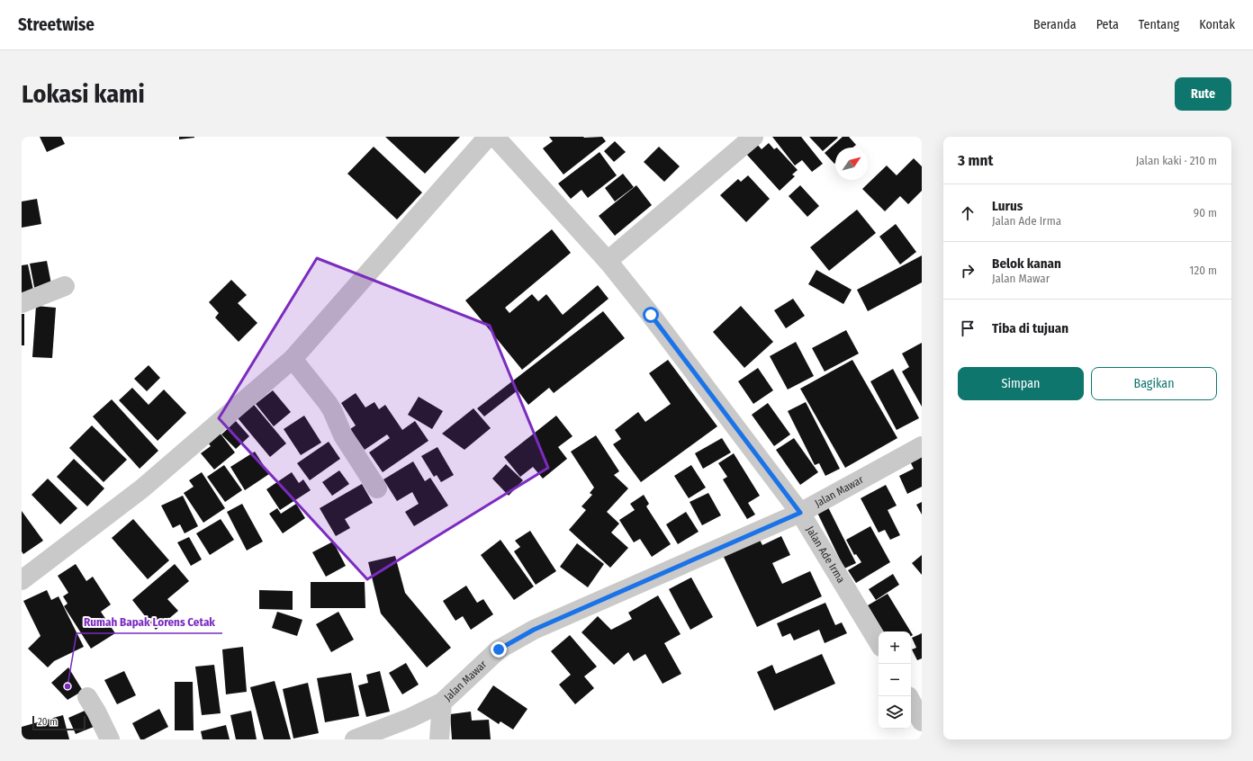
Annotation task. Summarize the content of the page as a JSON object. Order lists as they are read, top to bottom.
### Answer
{
  "streets": {
    "street": ["Jalan Mawar", "Jalan Ade Irma"]
  },
  "crossings": [
    ["Jalan Mawar", "Jalan Ade Irma"]
  ],
  "places": ["Rumah Bapak Lorens Cetak"],
  "scale_bar": "20 m",
  "north": "top right",
  "page": {
    "header": "Streetwise",
    "nav": [
      "Beranda",
      "Peta",
      "Tentang",
      "Kontak"
    ],
    "buttons": [
      "Rute",
      ["Simpan", "Bagikan"]
    ],
    "title": "Lokasi kami",
    "heading": ["3 mnt", "Jalan kaki · 210 m"],
    "list": [
      ["Lurus", "Jalan Ade Irma", "90 m"],
      ["Belok kanan", "Jalan Mawar", "120 m"],
      "Tiba di tujuan"
    ],
    "map_buttons": ["+", "−"],
    "scale": "20 m"
  }
}
